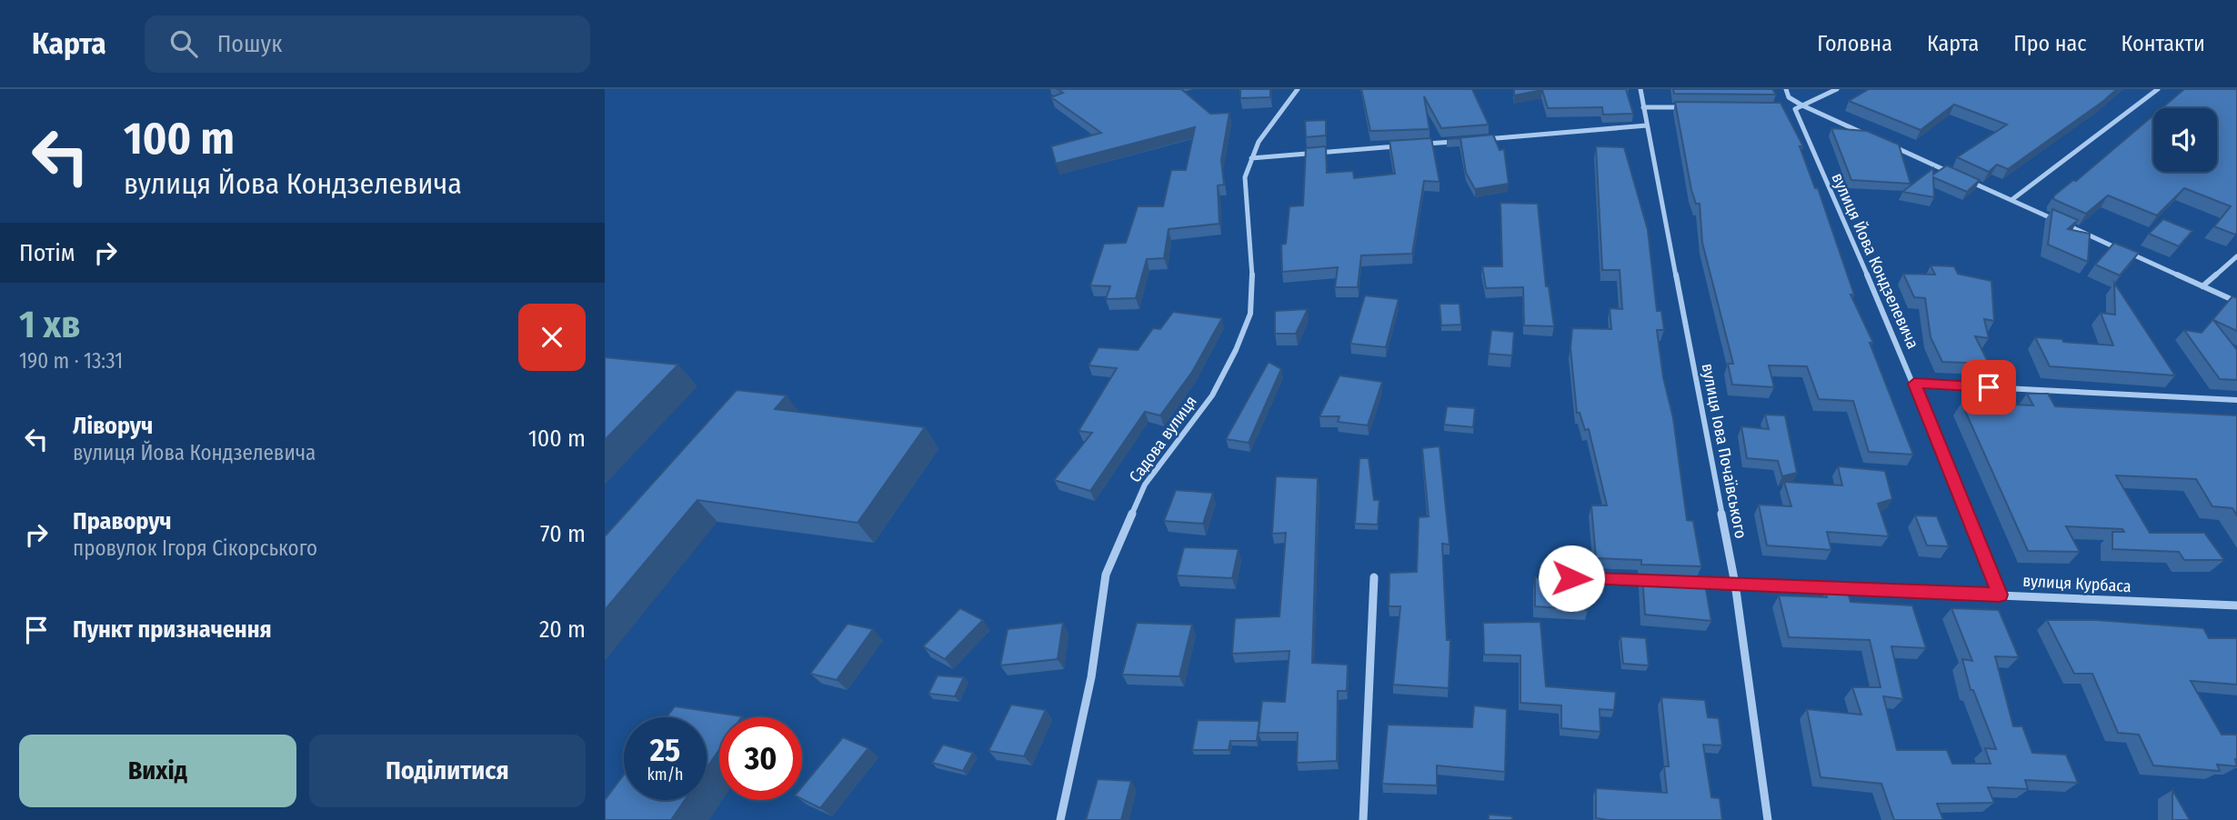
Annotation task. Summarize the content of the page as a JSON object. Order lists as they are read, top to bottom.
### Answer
{
  "streets": {
    "street": [
      "вулиця Йова Кондзелевича",
      "Садова вулиця",
      "вулиця Іова Почаївського",
      "вулиця Курбаса"
    ]
  },
  "crossings": [
    ["вулиця Йова Кондзелевича", "вулиця Курбаса"],
    ["вулиця Іова Почаївського", "вулиця Курбаса"]
  ],
  "page": {
    "header": "Карта",
    "search": "Пошук",
    "nav": [
      "Головна",
      "Карта",
      "Про нас",
      "Контакти"
    ],
    "turn": ["100 m", "вулиця Йова Кондзелевича"],
    "then": "Потім",
    "heading": ["1 хв", "190 m · 13:31"],
    "list": [
      {
        "name": "Ліворуч",
        "note": "вулиця Йова Кондзелевича",
        "value": "100 m"
      },
      {
        "name": "Праворуч",
        "note": "провулок Ігоря Сікорського",
        "value": "70 m"
      },
      {
        "name": "Пункт призначення",
        "value": "20 m"
      }
    ],
    "speed": "25 km/h",
    "limit": "30",
    "buttons": ["Вихід", "Поділитися"]
  }
}
